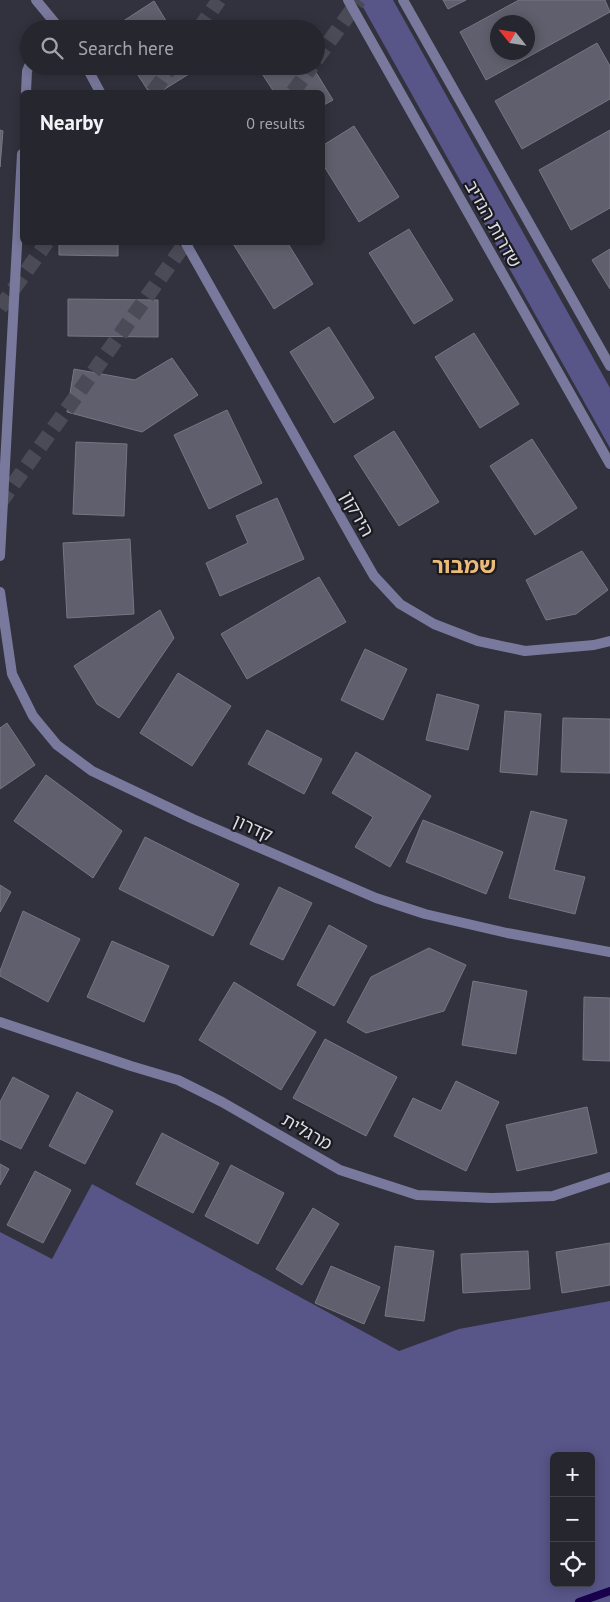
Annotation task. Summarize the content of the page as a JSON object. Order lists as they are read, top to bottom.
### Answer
{
  "streets": {
    "street": [
      "שדרות הנדיב",
      "הירקון",
      "קדרון",
      "מרגלית"
    ]
  },
  "districts": ["שמבור"],
  "north": "top left",
  "page": {
    "search": "Search here",
    "heading": ["Nearby", "0 results"],
    "map_buttons": ["+", "−"]
  }
}
